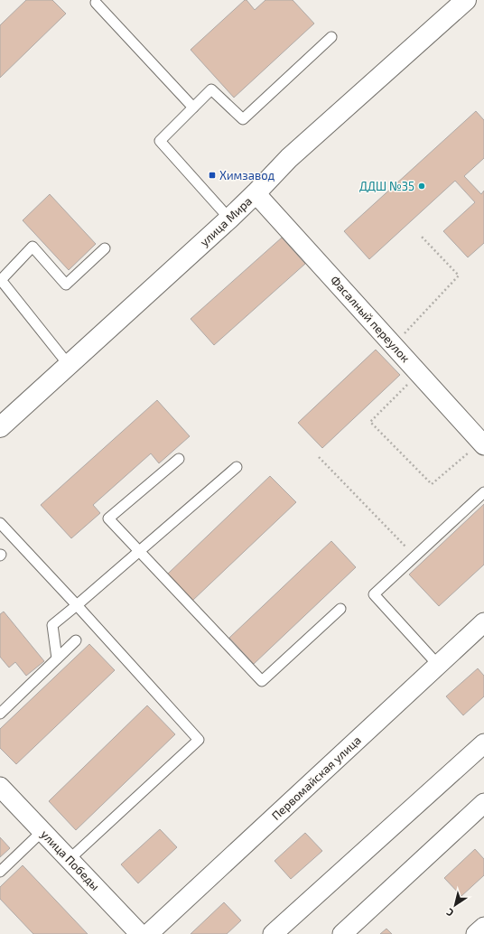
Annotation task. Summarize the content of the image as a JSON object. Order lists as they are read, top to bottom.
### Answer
{
  "streets": {
    "main road": ["улица Мира"],
    "street": ["Фасалный переулок", "Первомайская улица", "улица Победы"]
  },
  "crossings": [
    ["улица Мира", "Фасалный переулок"]
  ],
  "places": {
    "transit": ["Химзавод"],
    "other": ["ДДШ №35"]
  },
  "north": "bottom left"
}
